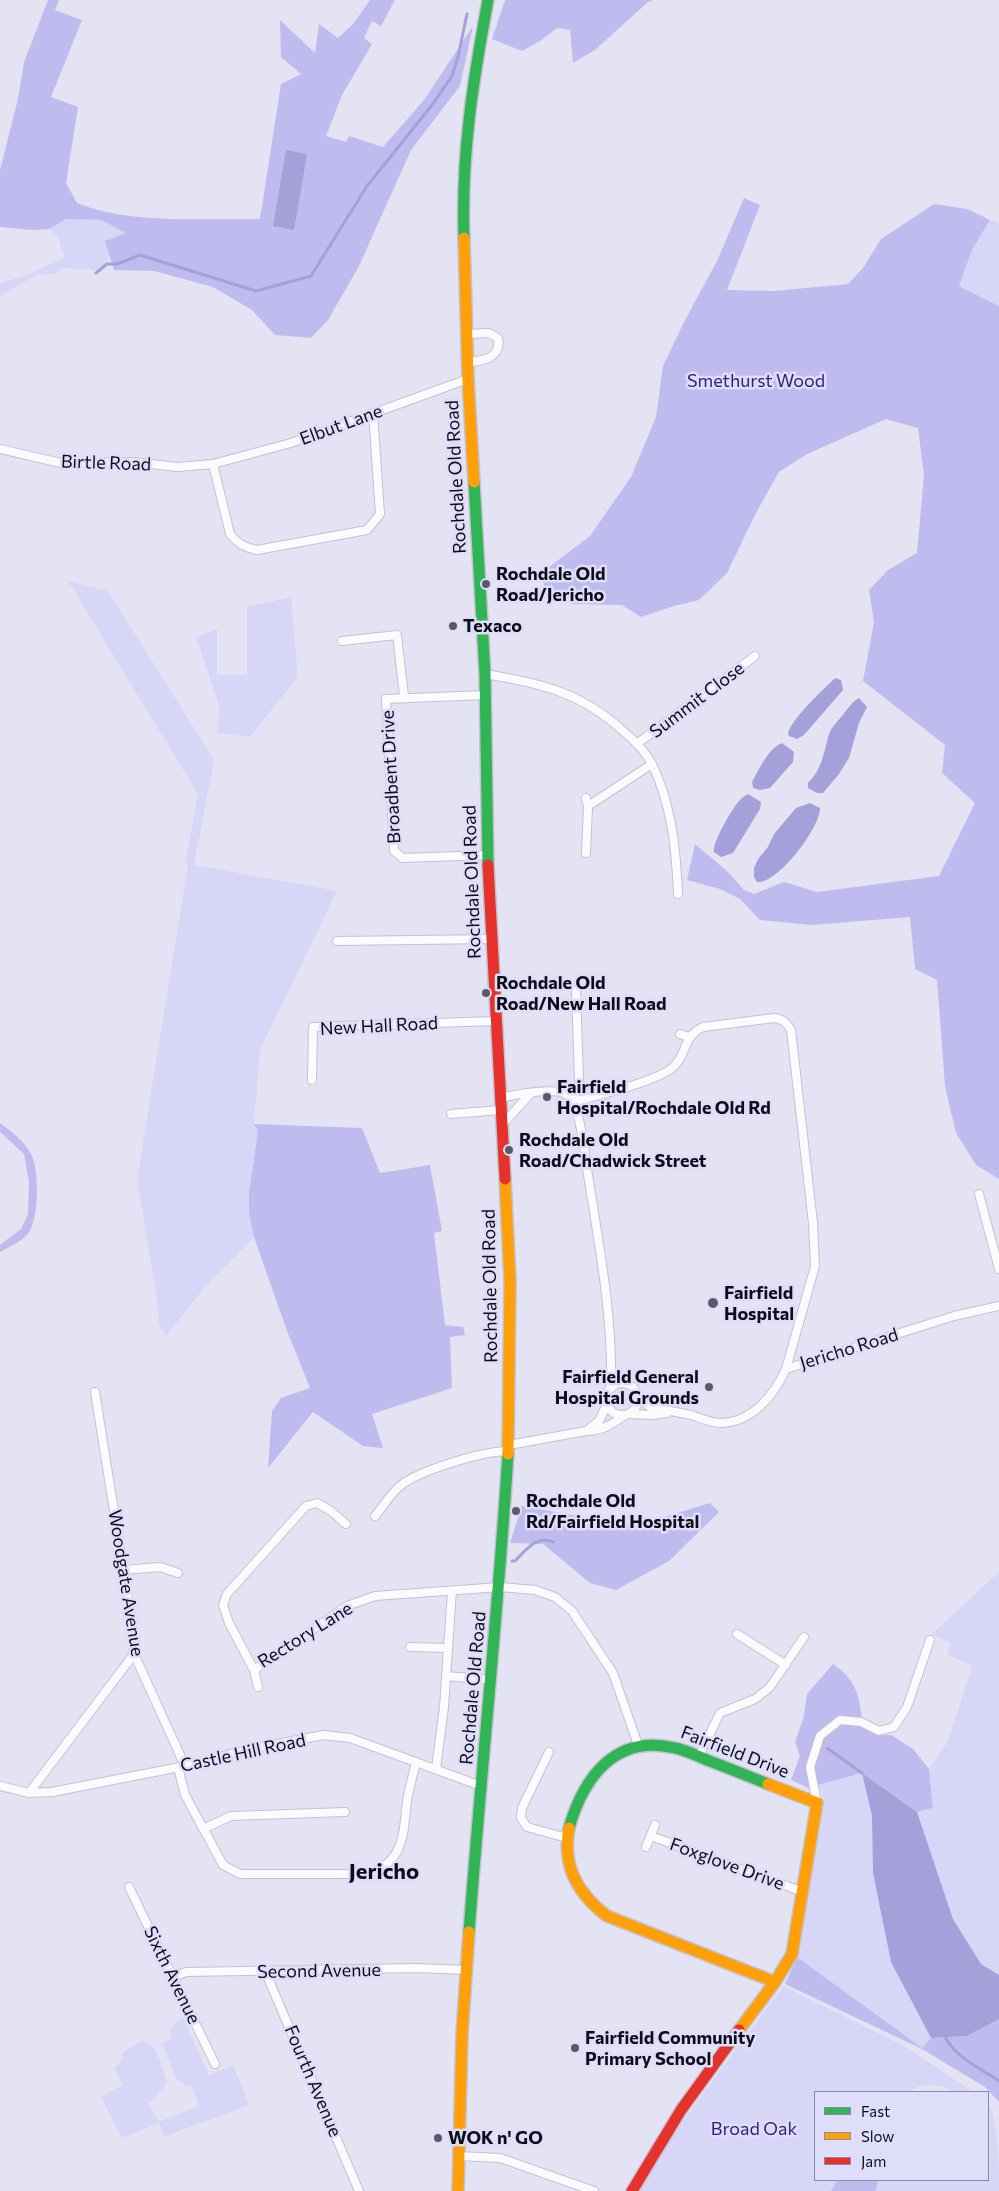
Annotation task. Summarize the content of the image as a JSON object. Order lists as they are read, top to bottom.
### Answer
{
  "streets": {
    "main road": ["Rochdale Old Road", "Fairfield Drive"],
    "street": [
      "Elbut Lane",
      "Birtle Road",
      "Summit Close",
      "Broadbent Drive",
      "New Hall Road",
      "Jericho Road",
      "Woodgate Avenue",
      "Rectory Lane",
      "Castle Hill Road",
      "Foxglove Drive",
      "Second Avenue",
      "Sixth Avenue",
      "Fourth Avenue"
    ]
  },
  "crossings": [
    ["Elbut Lane", "Birtle Road"],
    ["Elbut Lane", "Rochdale Old Road"],
    ["Rochdale Old Road", "Broadbent Drive"],
    ["Rochdale Old Road", "New Hall Road"],
    ["Rochdale Old Road", "Rectory Lane"],
    ["Rochdale Old Road", "Castle Hill Road"],
    ["Rochdale Old Road", "Second Avenue"],
    ["Woodgate Avenue", "Castle Hill Road"],
    ["Rectory Lane", "Fairfield Drive"],
    ["Second Avenue", "Sixth Avenue"],
    ["Second Avenue", "Fourth Avenue"]
  ],
  "districts": ["Jericho"],
  "parks": ["Smethurst Wood", "Broad Oak"],
  "places": [
    "Rochdale Old Road/Jericho",
    "Texaco",
    "Rochdale Old Road/New Hall Road",
    "Fairfield Hospital/Rochdale Old Rd",
    "Rochdale Old Road/Chadwick Street",
    "Fairfield Hospital",
    "Fairfield General Hospital Grounds",
    "Rochdale Old Rd/Fairfield Hospital",
    "Fairfield Community Primary School",
    "WOK n' GO"
  ],
  "legend": ["Fast", "Slow", "Jam"]
}
